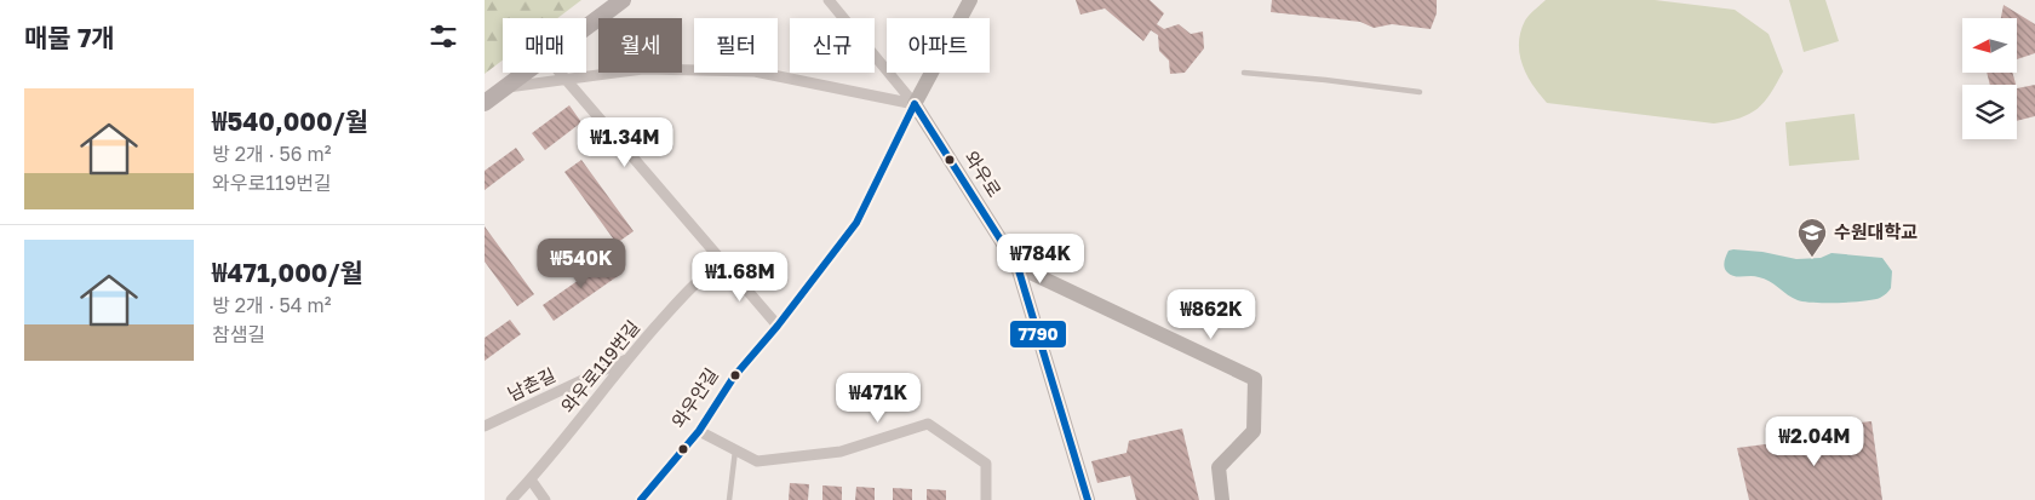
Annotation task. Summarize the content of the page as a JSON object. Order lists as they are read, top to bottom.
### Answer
{
  "streets": {
    "street": [
      "와우로",
      "와우로119번길",
      "남촌길",
      "와우안길"
    ]
  },
  "crossings": [
    ["와우로", "와우안길"],
    ["와우로119번길", "남촌길"]
  ],
  "places": {
    "school or university": ["수원대학교"]
  },
  "lines": ["transit line 7790"],
  "north": "left",
  "page": {
    "heading": "매물 7개",
    "chip": [
      "매매",
      "월세",
      "필터",
      "신규",
      "아파트"
    ],
    "list": [
      {
        "name": "₩540,000/월",
        "note": "방 2개 · 56 m² · 와우로119번길"
      },
      {
        "name": "₩471,000/월",
        "note": "방 2개 · 54 m² · 참샘길"
      }
    ],
    "price": [
      "₩1.34M",
      "₩784K",
      "₩540K",
      "₩1.68M",
      "₩862K",
      "₩471K",
      "₩2.04M"
    ]
  }
}
